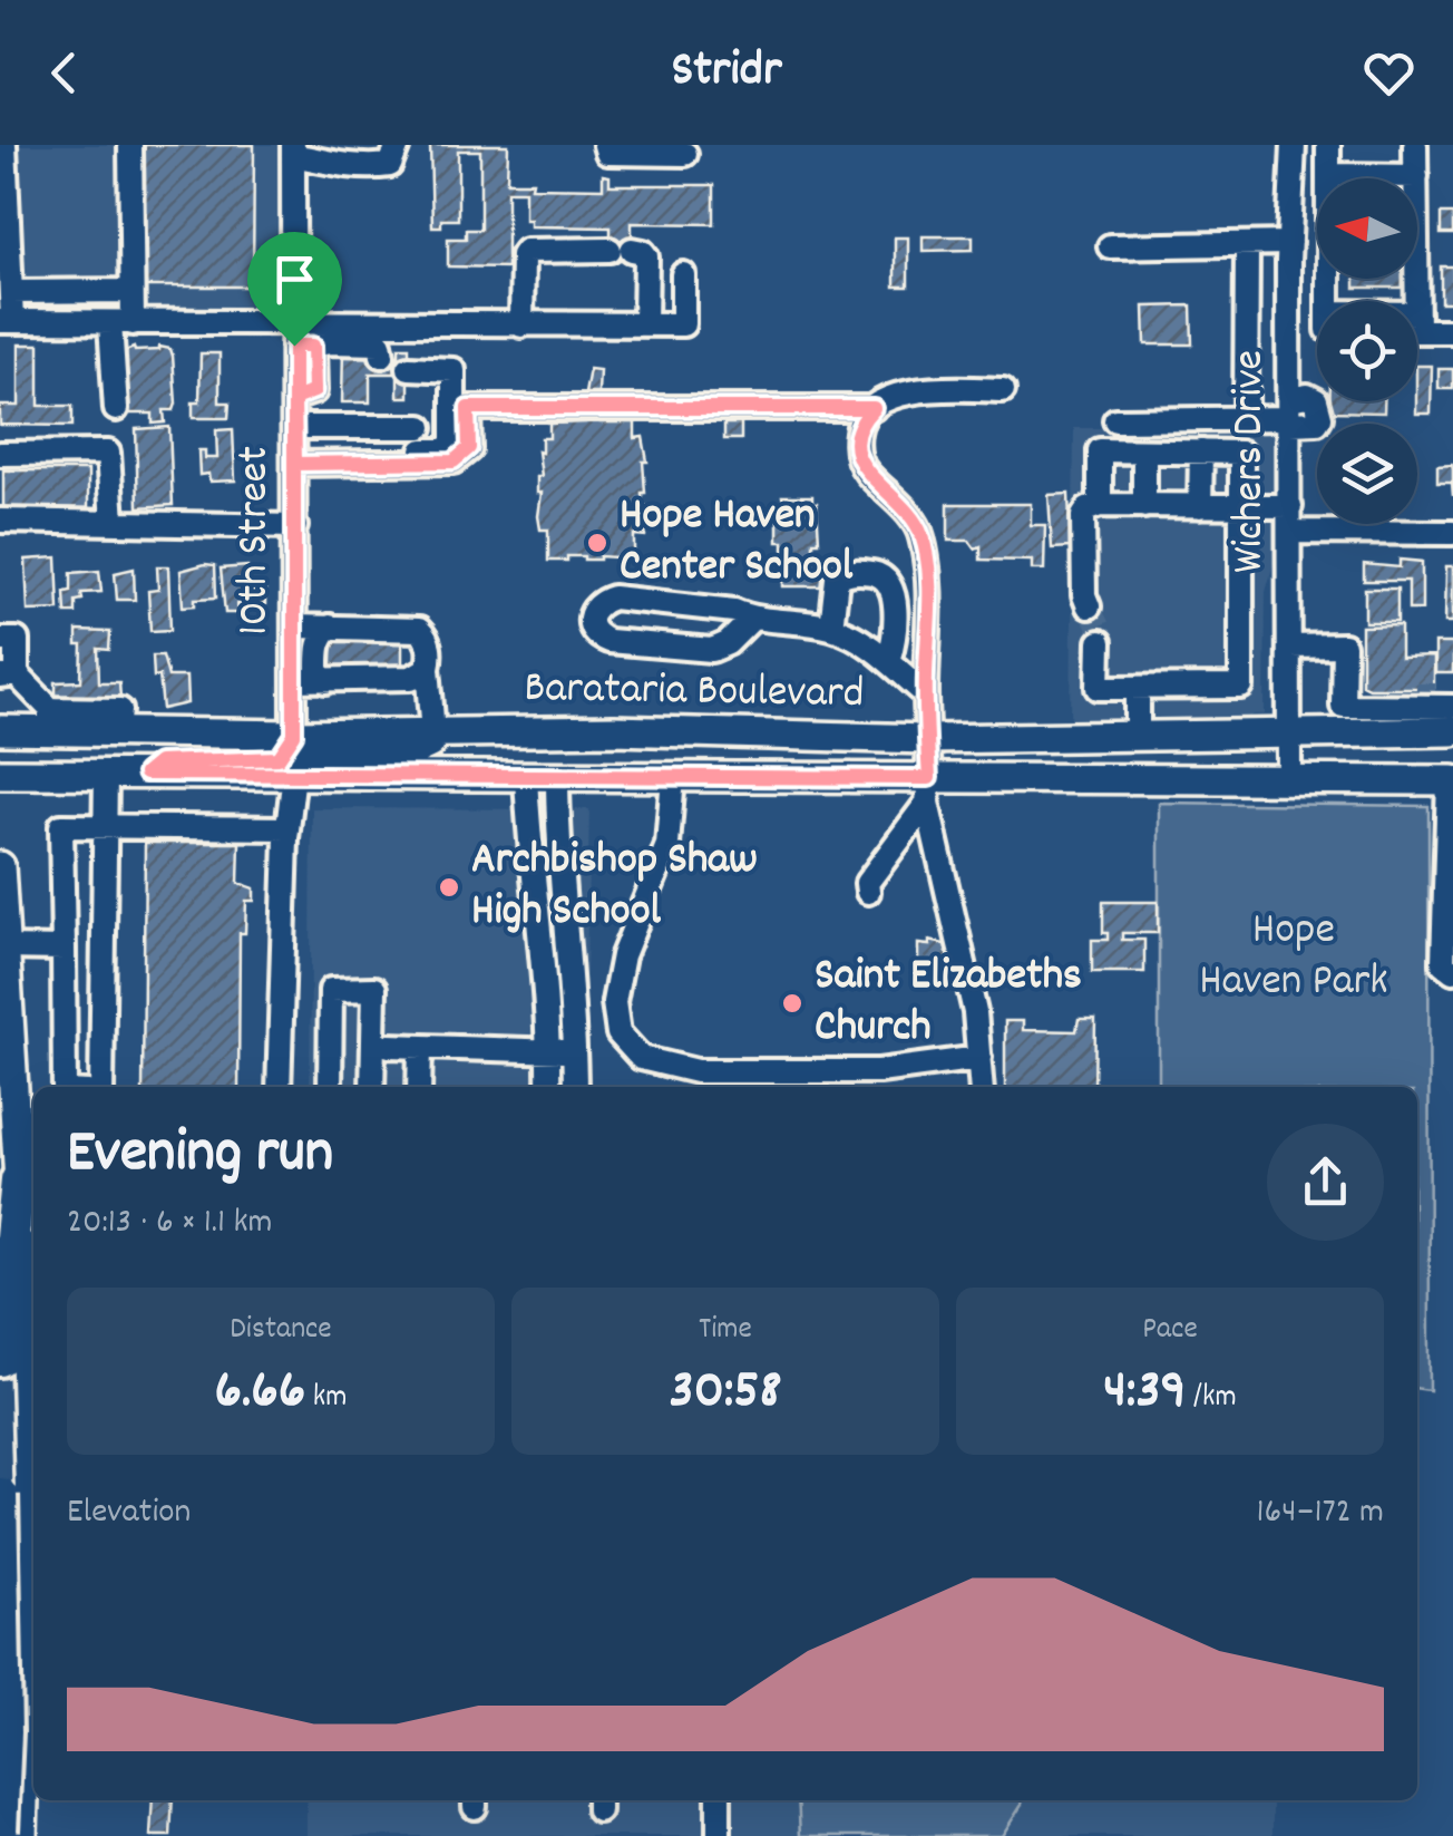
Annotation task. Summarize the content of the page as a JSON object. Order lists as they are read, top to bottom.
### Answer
{
  "streets": {
    "main road": ["Barataria Boulevard"],
    "street": ["Wichers Drive", "10th Street"]
  },
  "crossings": [
    ["Wichers Drive", "Barataria Boulevard"],
    ["10th Street", "Barataria Boulevard"]
  ],
  "parks": ["Hope Haven Park"],
  "places": ["Hope Haven Center School", "Archbishop Shaw High School", "Saint Elizabeths Church"],
  "north": "left",
  "page": {
    "header": "Stridr",
    "heading": ["Evening run", "20:13 · 6 × 1.1 km"],
    "stats": [
      ["Distance", "6.66 km"],
      ["Time", "30:58"],
      ["Pace", "4:39 /km"]
    ],
    "chart": ["Elevation", "164–172 m"]
  }
}
